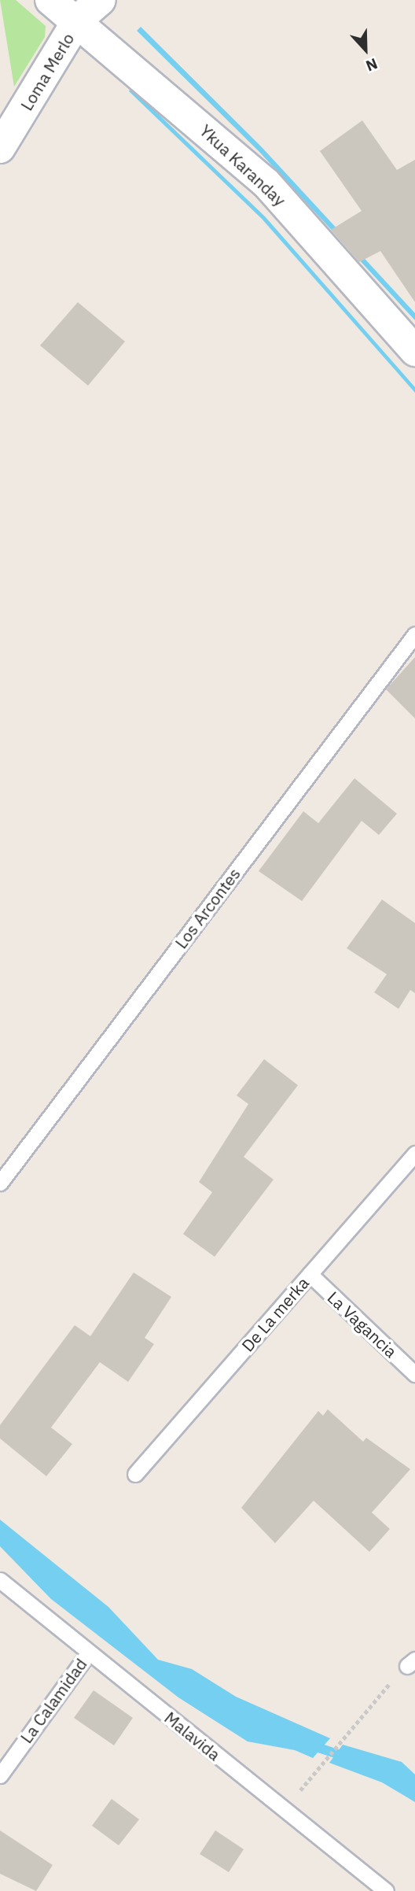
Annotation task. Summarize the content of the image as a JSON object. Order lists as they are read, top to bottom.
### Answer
{
  "streets": {
    "street": ["Loma Merlo", "Ykua Karanday"],
    "lane": [
      "Los Arcontes",
      "De La merka",
      "La Vagancia",
      "La Calamidad",
      "Malavida"
    ]
  },
  "crossings": [
    ["Loma Merlo", "Ykua Karanday"],
    ["De La merka", "La Vagancia"],
    ["La Calamidad", "Malavida"]
  ],
  "north": "bottom"
}
